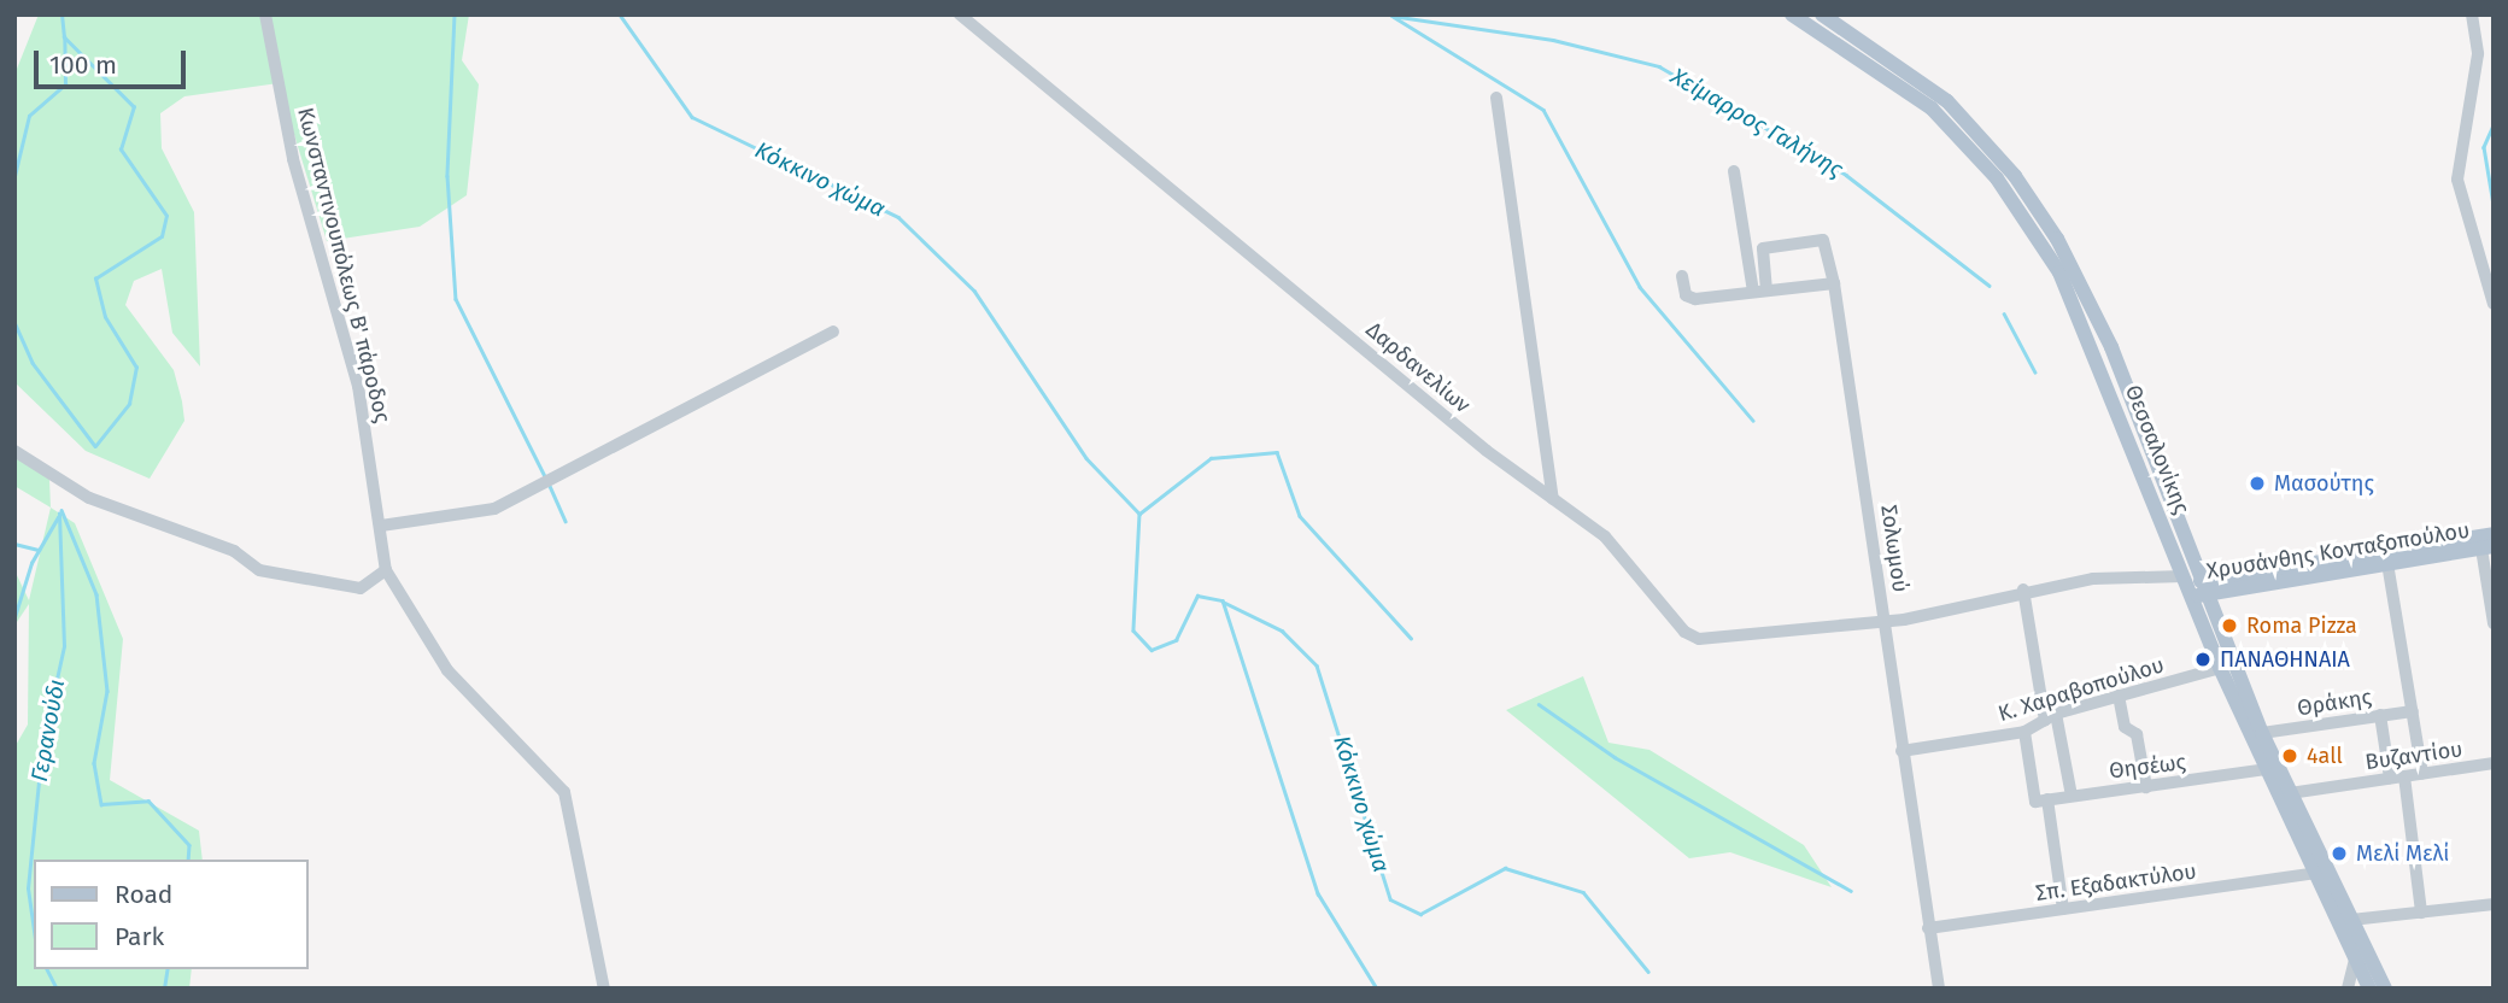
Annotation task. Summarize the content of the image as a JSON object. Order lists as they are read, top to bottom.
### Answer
{
  "streets": {
    "main road": ["Θεσσαλονίκης", "Χρυσάνθης Κονταξοπούλου"],
    "street": [
      "Κωνσταντινουπόλεως Β' πάροδος",
      "Δαρδανελίων",
      "Σολωμού",
      "Κ. Χαραβοπούλου",
      "Θράκης",
      "Βυζαντίου",
      "Θησέως",
      "Σπ. Εξαδακτύλου"
    ]
  },
  "crossings": [
    ["Δαρδανελίων", "Σολωμού"],
    ["Δαρδανελίων", "Χρυσάνθης Κονταξοπούλου"],
    ["Θεσσαλονίκης", "Χρυσάνθης Κονταξοπούλου"],
    ["Θεσσαλονίκης", "Κ. Χαραβοπούλου"],
    ["Θεσσαλονίκης", "Θράκης"],
    ["Θεσσαλονίκης", "Βυζαντίου"],
    ["Θεσσαλονίκης", "Θησέως"],
    ["Θεσσαλονίκης", "Σπ. Εξαδακτύλου"],
    ["Σολωμού", "Χρυσάνθης Κονταξοπούλου"],
    ["Σολωμού", "Κ. Χαραβοπούλου"],
    ["Σολωμού", "Σπ. Εξαδακτύλου"],
    ["Κ. Χαραβοπούλου", "Θησέως"]
  ],
  "water": ["Χείμαρρος Γαλήνης", "Κόκκινο χώμα", "Γερανούδι"],
  "places": [
    "Μασούτης",
    "Roma Pizza",
    "ΠΑΝΑΘΗΝΑΙΑ",
    "4all",
    "Μελί Μελί"
  ],
  "legend": ["Road", "Park"],
  "scale_bar": "100 m"
}
